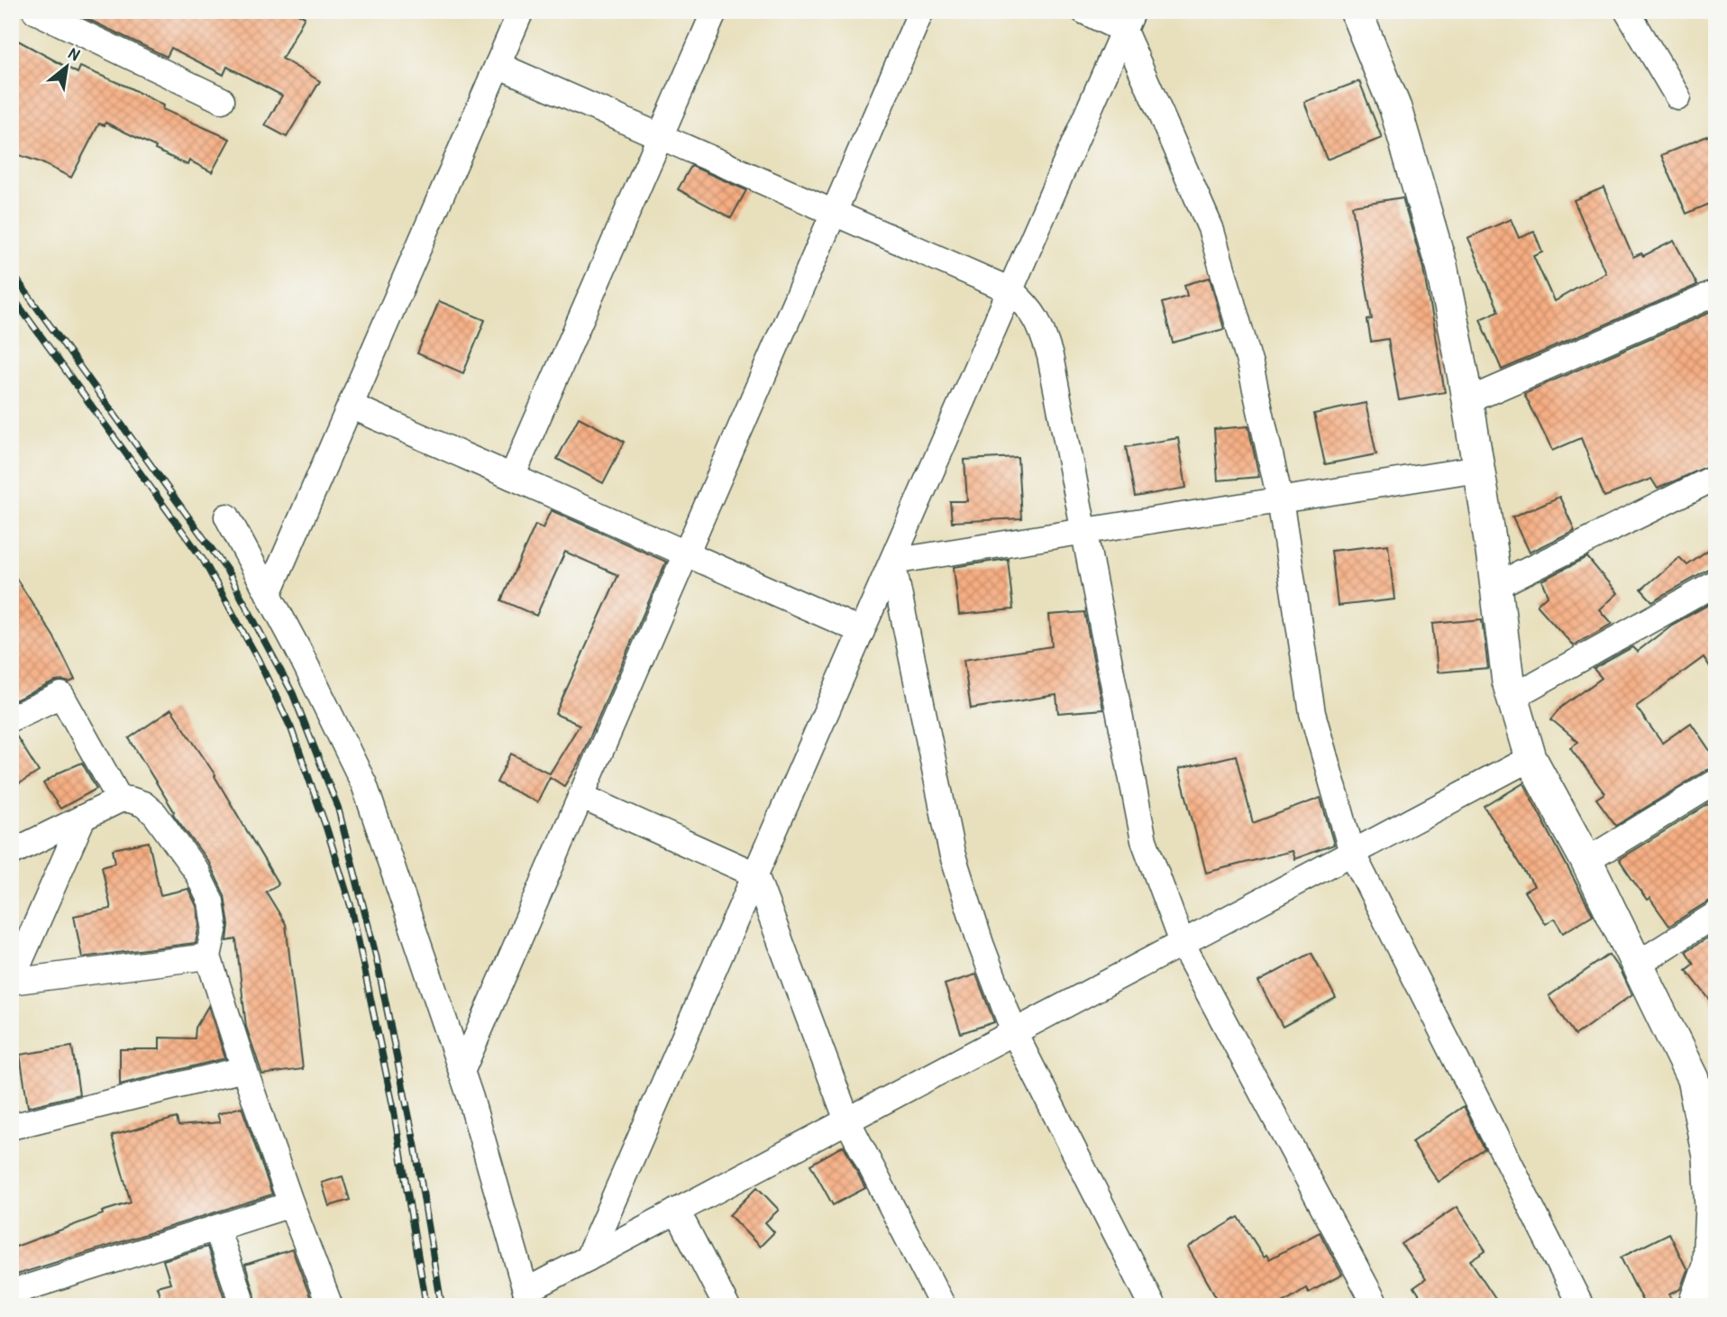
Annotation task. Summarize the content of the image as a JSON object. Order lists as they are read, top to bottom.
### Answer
{
  "north": "top right"
}
